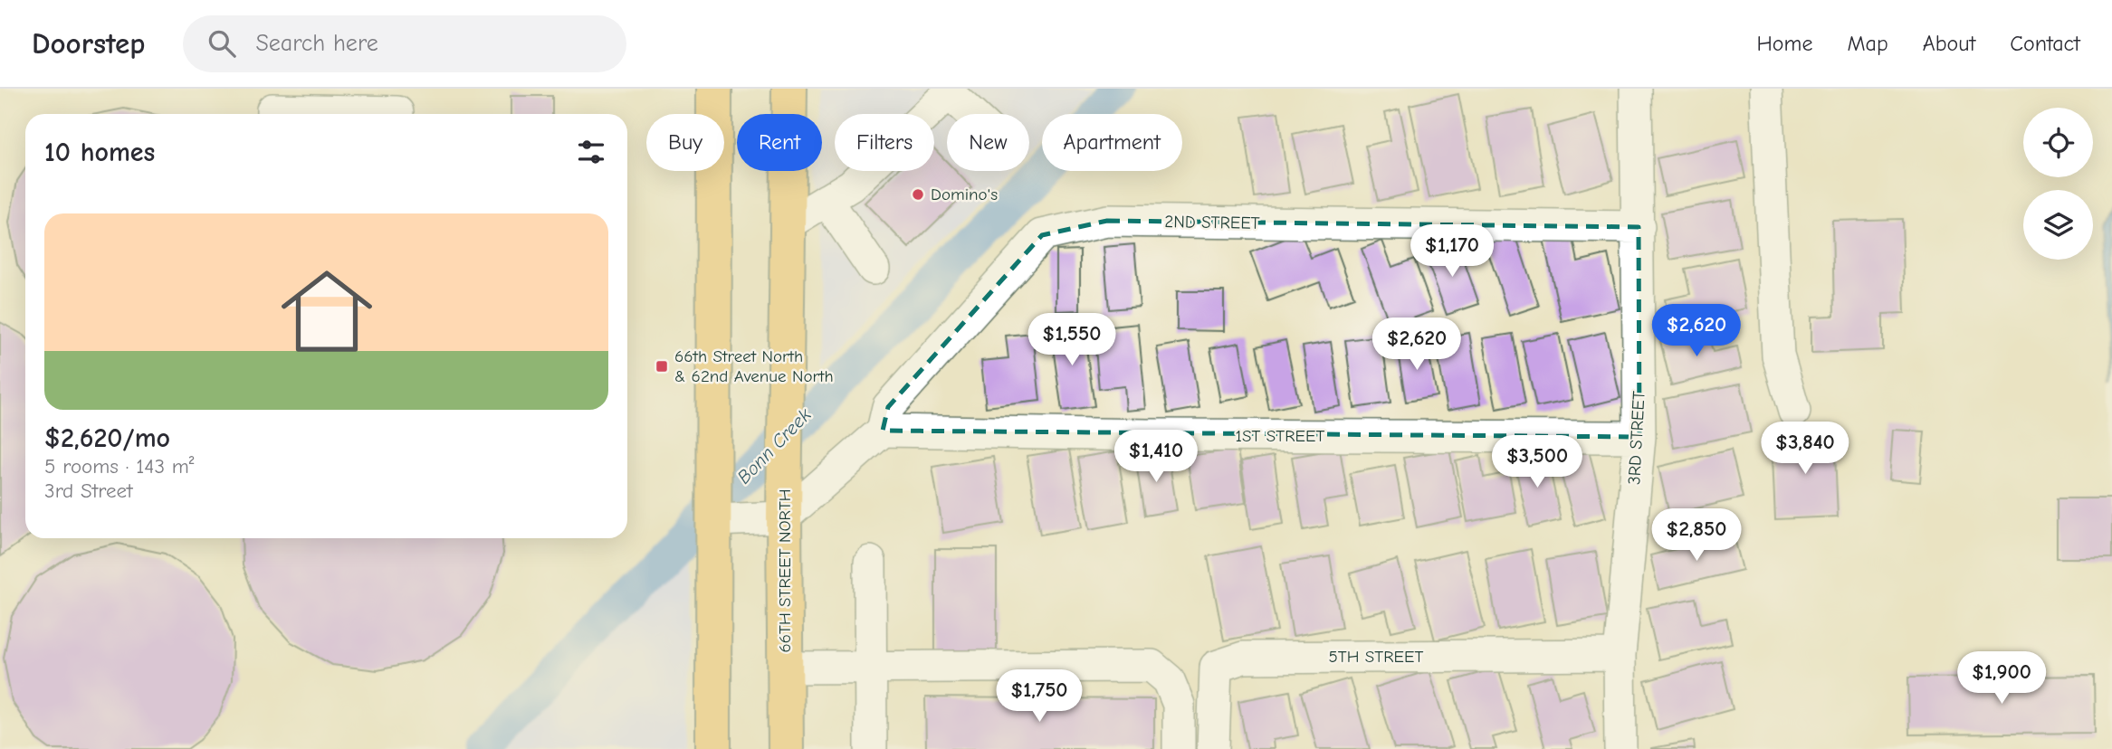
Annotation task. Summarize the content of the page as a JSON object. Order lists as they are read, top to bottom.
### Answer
{
  "streets": {
    "main road": ["66TH STREET NORTH"],
    "street": [
      "2ND STREET",
      "1ST STREET",
      "3RD STREET",
      "5TH STREET"
    ]
  },
  "crossings": [
    ["2ND STREET", "1ST STREET"],
    ["2ND STREET", "3RD STREET"],
    ["1ST STREET", "3RD STREET"],
    ["3RD STREET", "5TH STREET"]
  ],
  "water": ["Bonn Creek"],
  "places": {
    "other": ["Domino's"],
    "transit": ["66th Street North & 62nd Avenue North"]
  },
  "page": {
    "header": "Doorstep",
    "search": "Search here",
    "nav": [
      "Home",
      "Map",
      "About",
      "Contact"
    ],
    "chip": [
      "Buy",
      "Rent",
      "Filters",
      "New",
      "Apartment"
    ],
    "heading": "10 homes",
    "list": [
      {
        "name": "$2,620/mo",
        "note": "5 rooms · 143 m² · 3rd Street"
      }
    ],
    "price": [
      "$1,170",
      "$2,620",
      "$1,550",
      "$2,620",
      "$3,840",
      "$1,410",
      "$3,500",
      "$2,850",
      "$1,900",
      "$1,750"
    ]
  }
}
